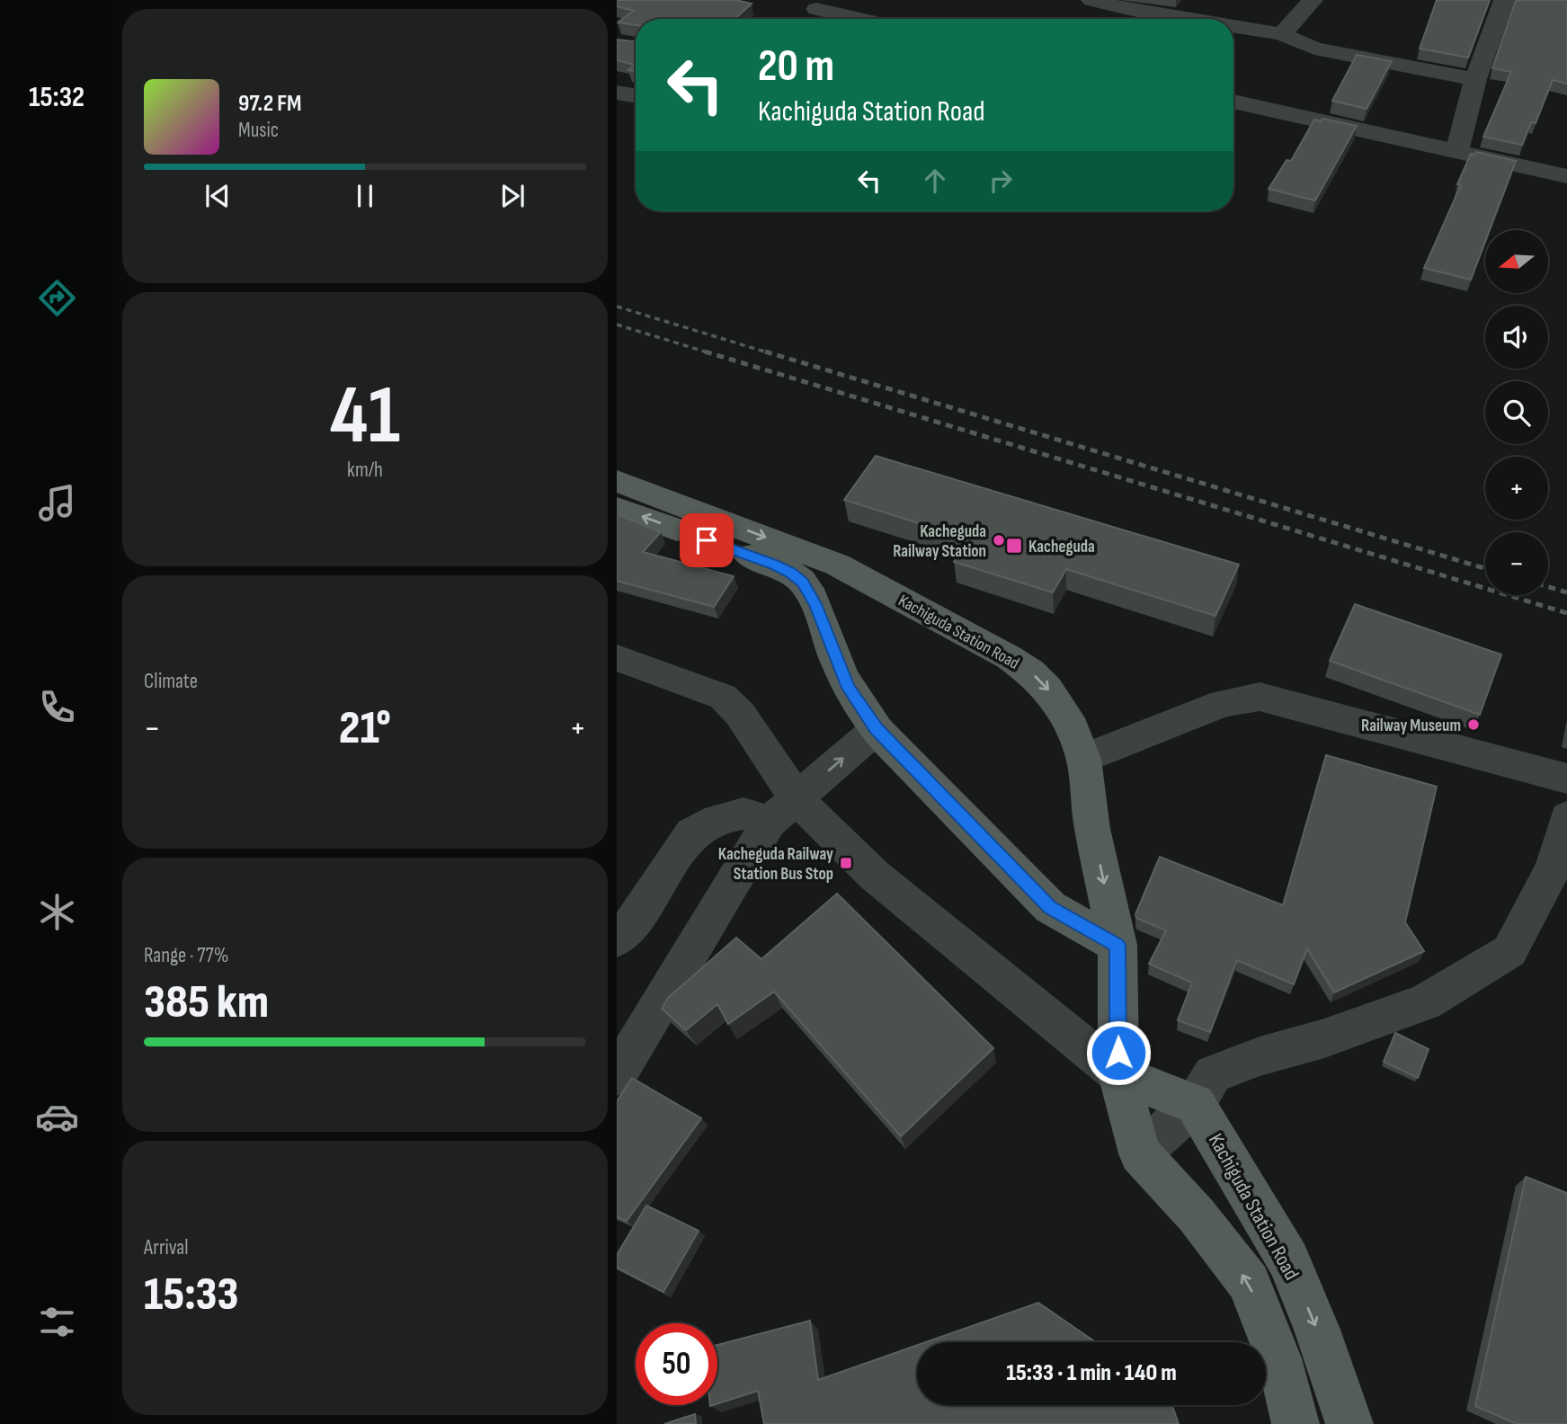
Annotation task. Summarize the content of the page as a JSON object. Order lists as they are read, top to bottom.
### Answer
{
  "streets": {
    "main road": ["Kachiguda Station Road"]
  },
  "places": {
    "other": ["Kacheguda Railway Station", "Railway Museum"],
    "transit": ["Kacheguda", "Kacheguda Railway Station Bus Stop"]
  },
  "north": "left",
  "page": {
    "tabs": "15:32",
    "turn": ["20 m", "Kachiguda Station Road"],
    "song": ["97.2 FM", "Music"],
    "map_buttons": ["+", "−"],
    "tile": [
      ["41", "km/h"],
      "Climate",
      ["Range · 77%", "385 km"],
      ["Arrival", "15:33"]
    ],
    "heat": ["−", "21°", "+"],
    "limit": "50",
    "trip": "15:33 · 1 min · 140 m"
  }
}
